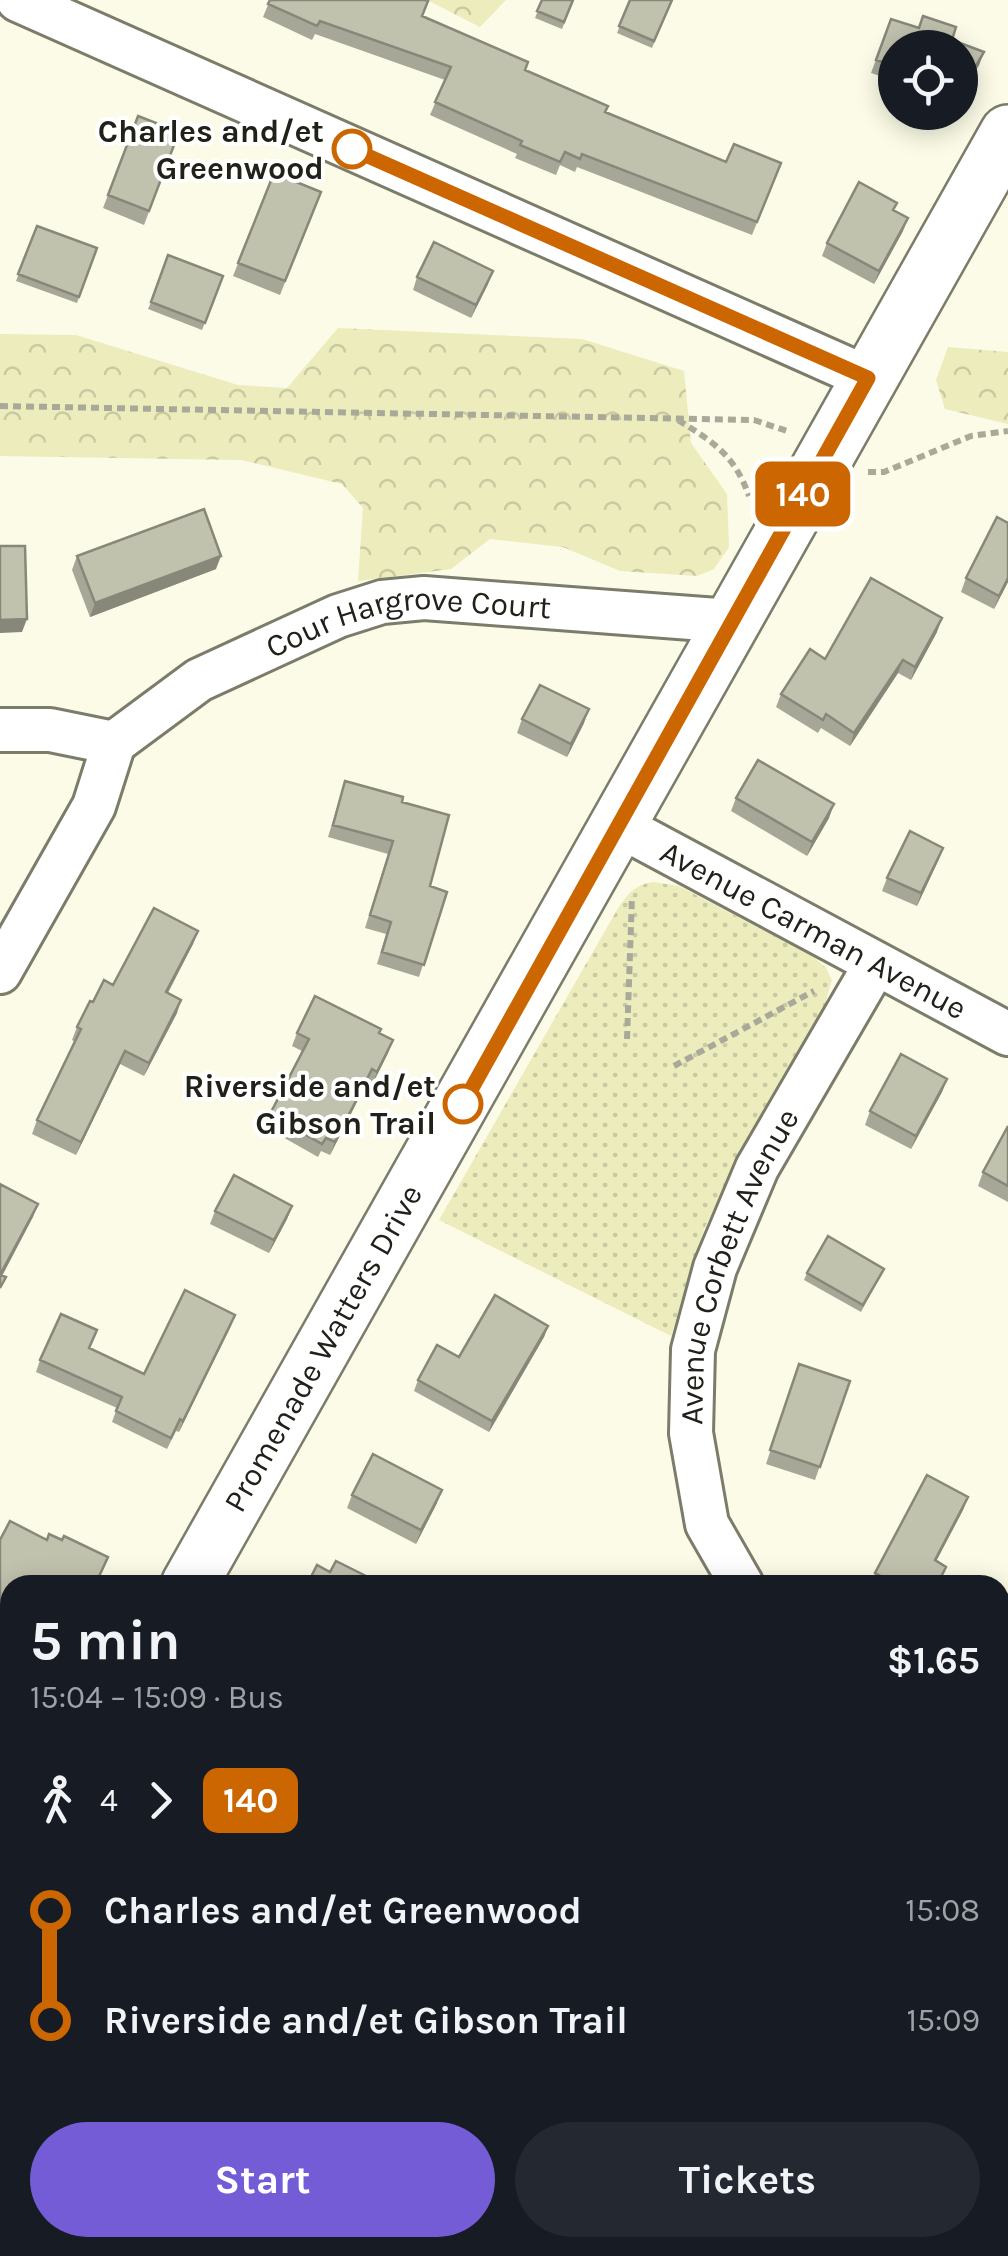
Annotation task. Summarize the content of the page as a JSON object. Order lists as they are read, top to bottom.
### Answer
{
  "streets": {
    "main road": ["Promenade Watters Drive"],
    "street": ["Cour Hargrove Court", "Avenue Carman Avenue", "Avenue Corbett Avenue"]
  },
  "crossings": [
    ["Cour Hargrove Court", "Promenade Watters Drive"],
    ["Avenue Carman Avenue", "Avenue Corbett Avenue"],
    ["Avenue Carman Avenue", "Promenade Watters Drive"]
  ],
  "places": ["Charles and/et Greenwood", "Riverside and/et Gibson Trail"],
  "lines": ["bus line 140"],
  "page": {
    "on_map": "140",
    "heading": ["5 min", "15:04 – 15:09 · Bus", "$1.65"],
    "legs": ["4", "140"],
    "list": [
      {
        "name": "Charles and/et Greenwood",
        "value": "15:08"
      },
      {
        "name": "Riverside and/et Gibson Trail",
        "value": "15:09"
      }
    ],
    "buttons": ["Start", "Tickets"]
  }
}
